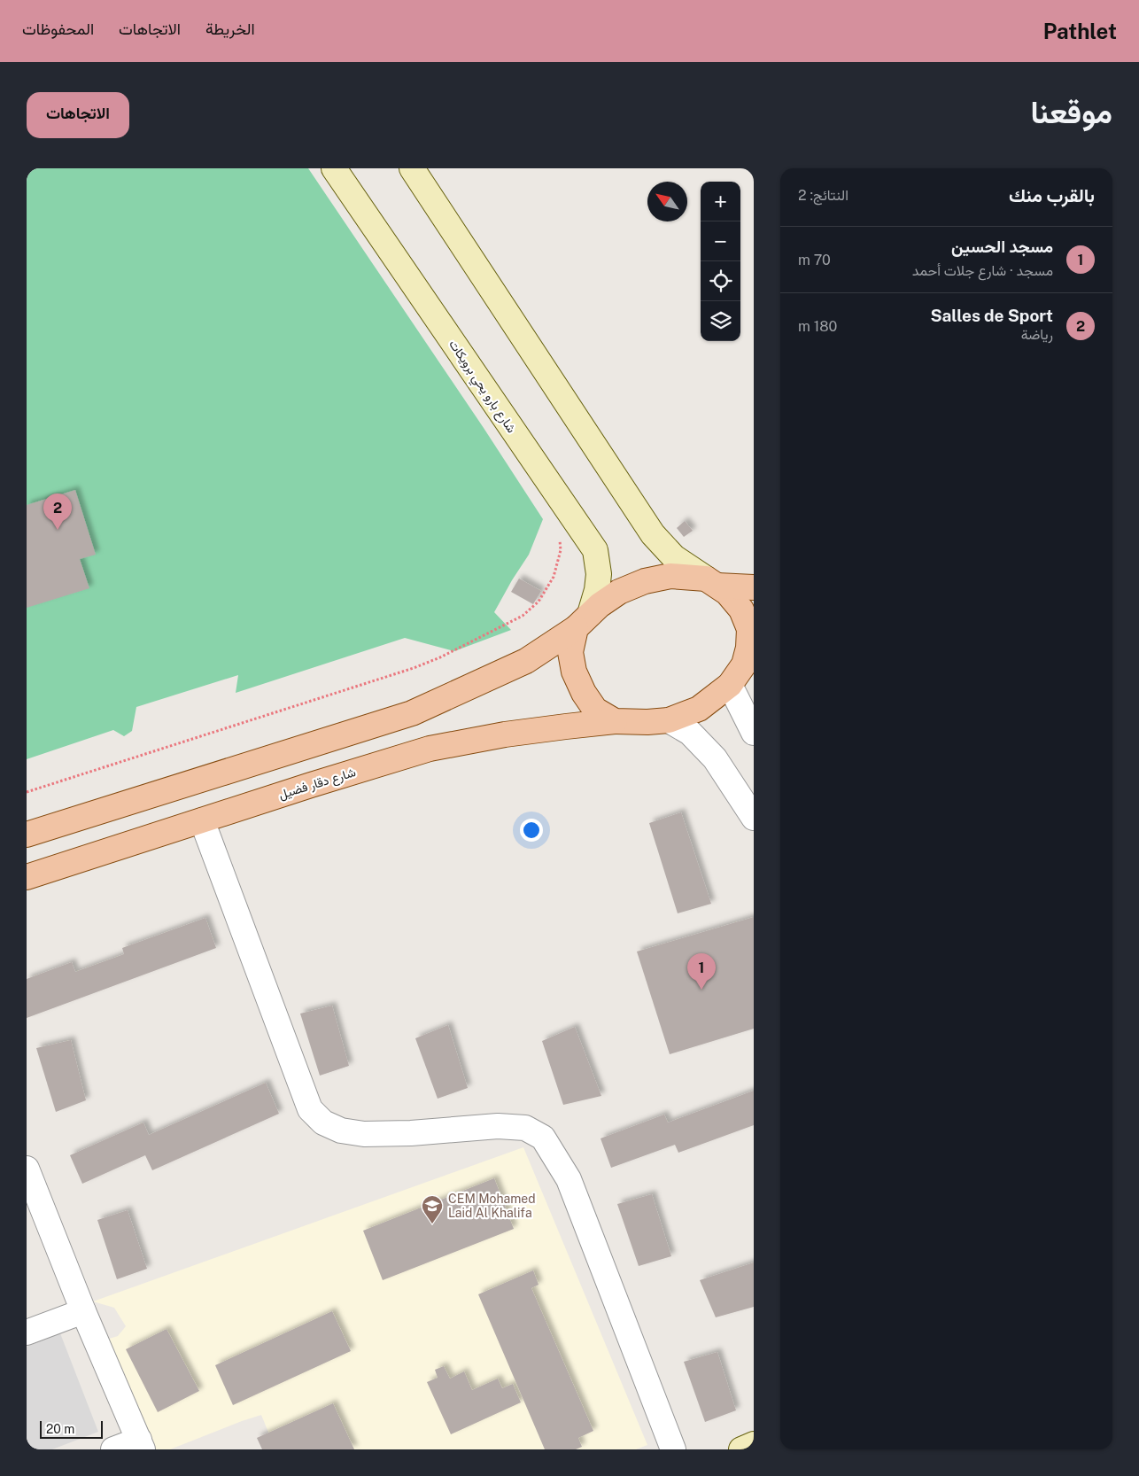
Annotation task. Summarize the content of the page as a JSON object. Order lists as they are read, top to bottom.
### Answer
{
  "streets": {
    "main road": ["شارع بارو يحي برويكات", "شارع دقار فضيل"]
  },
  "places": {
    "school or university": ["CEM Mohamed Laid Al Khalifa"]
  },
  "scale_bar": "20 m",
  "north": "top left",
  "page": {
    "header": "Pathlet",
    "nav": ["الخريطة", "الاتجاهات", "المحفوظات"],
    "title": "موقعنا",
    "buttons": "الاتجاهات",
    "heading": ["بالقرب منك", "النتائج: 2"],
    "map_buttons": ["+", "−"],
    "list": [
      {
        "mark": "1",
        "name": "مسجد الحسين",
        "note": "مسجد · شارع جلات أحمد",
        "value": "70 m"
      },
      {
        "mark": "2",
        "name": "Salles de Sport",
        "note": "رياضة",
        "value": "180 m"
      }
    ],
    "pins": ["2", "1"],
    "scale": "20 m"
  }
}
